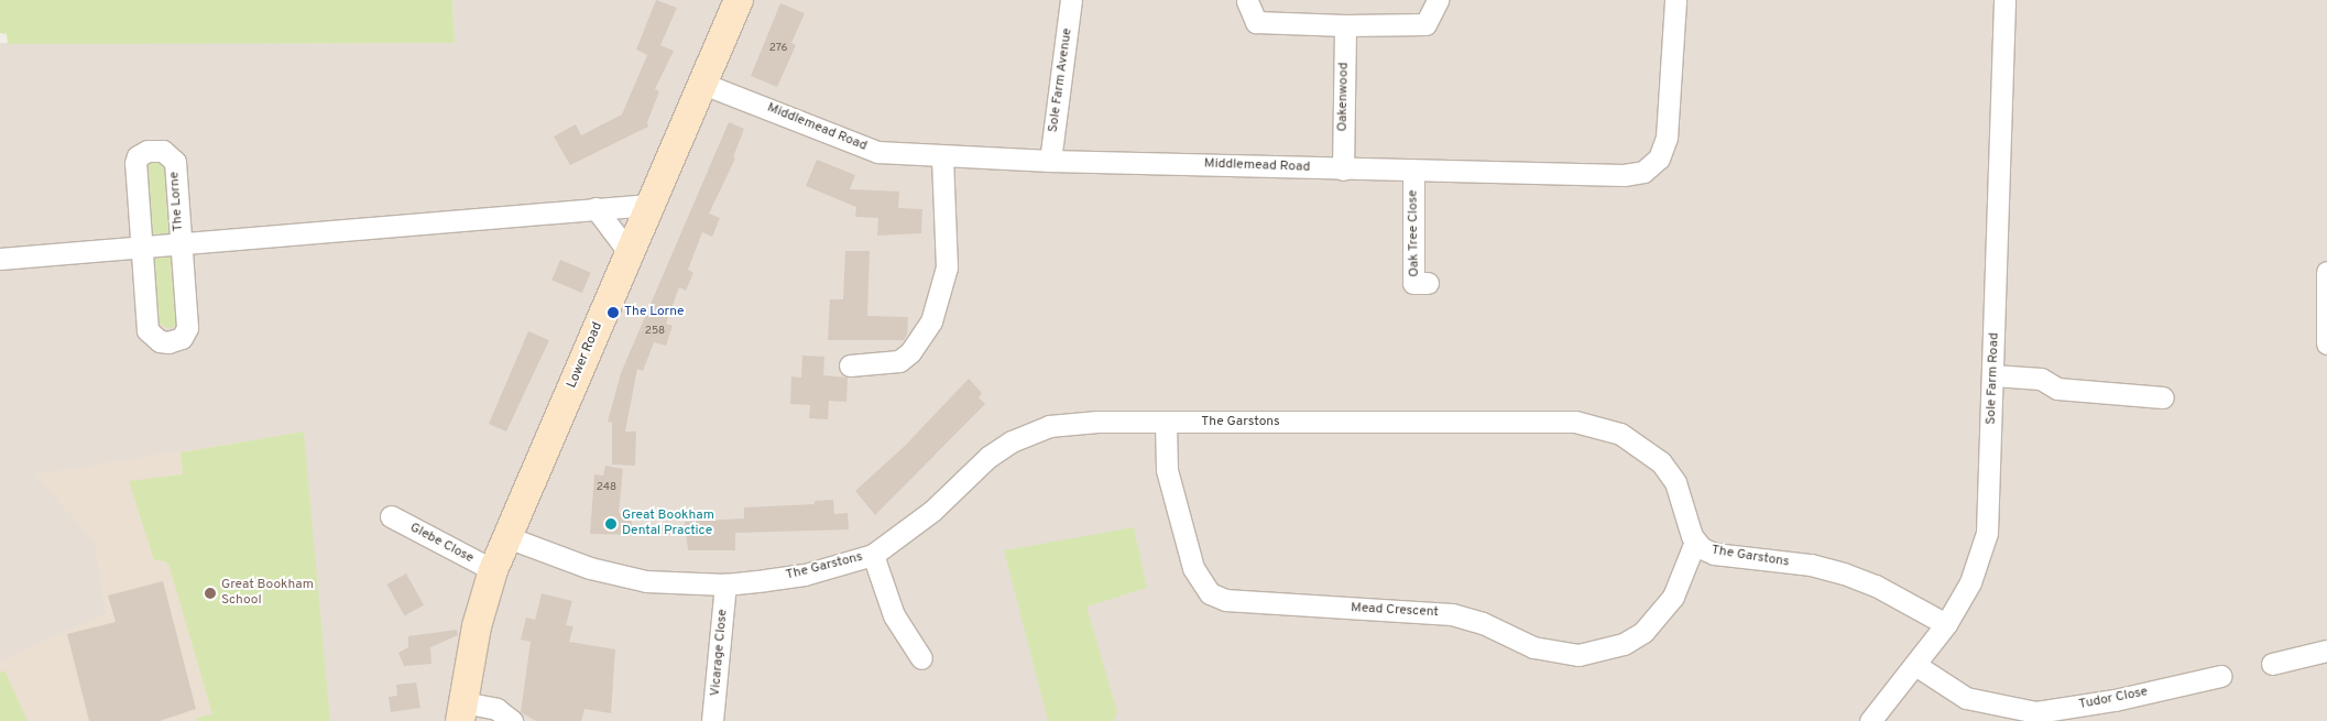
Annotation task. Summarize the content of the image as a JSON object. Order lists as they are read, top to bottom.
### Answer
{
  "streets": {
    "street": [
      "Sole Farm Avenue",
      "Oakenwood",
      "Middlemead Road",
      "The Lorne",
      "Oak Tree Close",
      "Lower Road",
      "Sole Farm Road",
      "The Garstons",
      "Glebe Close",
      "Mead Crescent",
      "Vicarage Close",
      "Tudor Close"
    ]
  },
  "crossings": [
    ["Sole Farm Avenue", "Middlemead Road"],
    ["Oakenwood", "Middlemead Road"],
    ["Middlemead Road", "Oak Tree Close"],
    ["Middlemead Road", "Lower Road"],
    ["The Lorne", "Lower Road"],
    ["Lower Road", "The Garstons"],
    ["Lower Road", "Glebe Close"],
    ["Sole Farm Road", "The Garstons"],
    ["Sole Farm Road", "Tudor Close"],
    ["The Garstons", "Mead Crescent"],
    ["The Garstons", "Vicarage Close"]
  ],
  "places": ["The Lorne", "Great Bookham Dental Practice", "Great Bookham School"],
  "house_numbers": ["276", "258", "248"]
}
